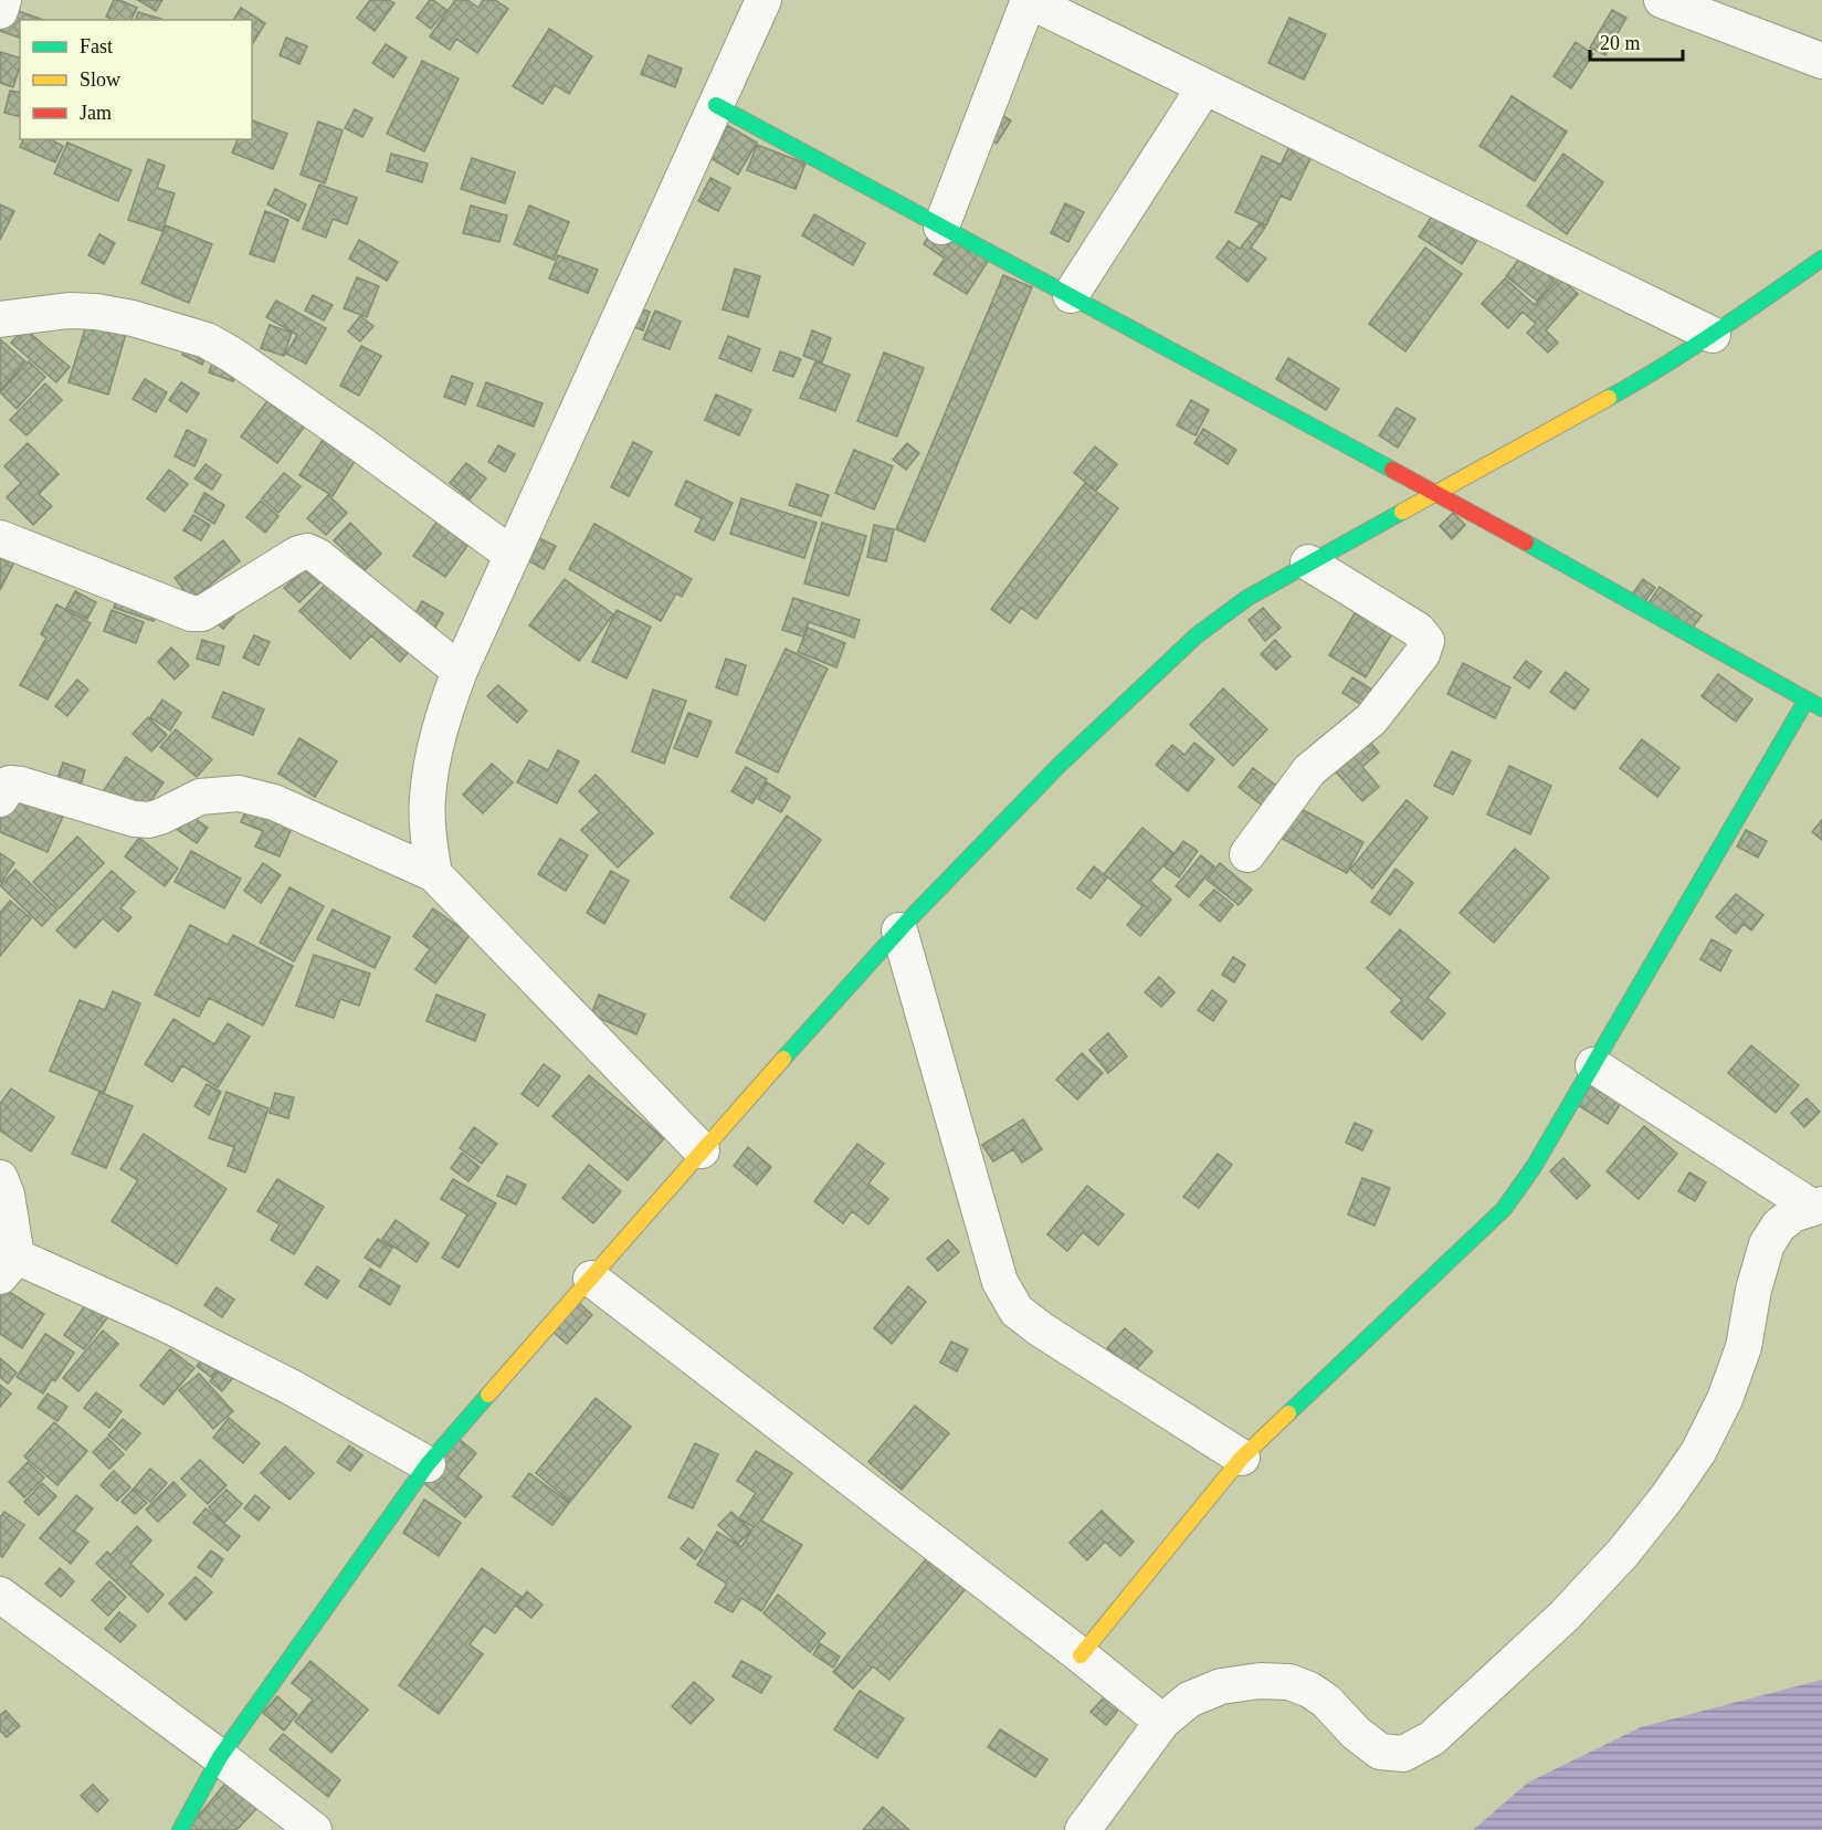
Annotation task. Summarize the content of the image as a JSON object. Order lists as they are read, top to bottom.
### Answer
{
  "legend": ["Fast", "Slow", "Jam"],
  "scale_bar": "20 m"
}
